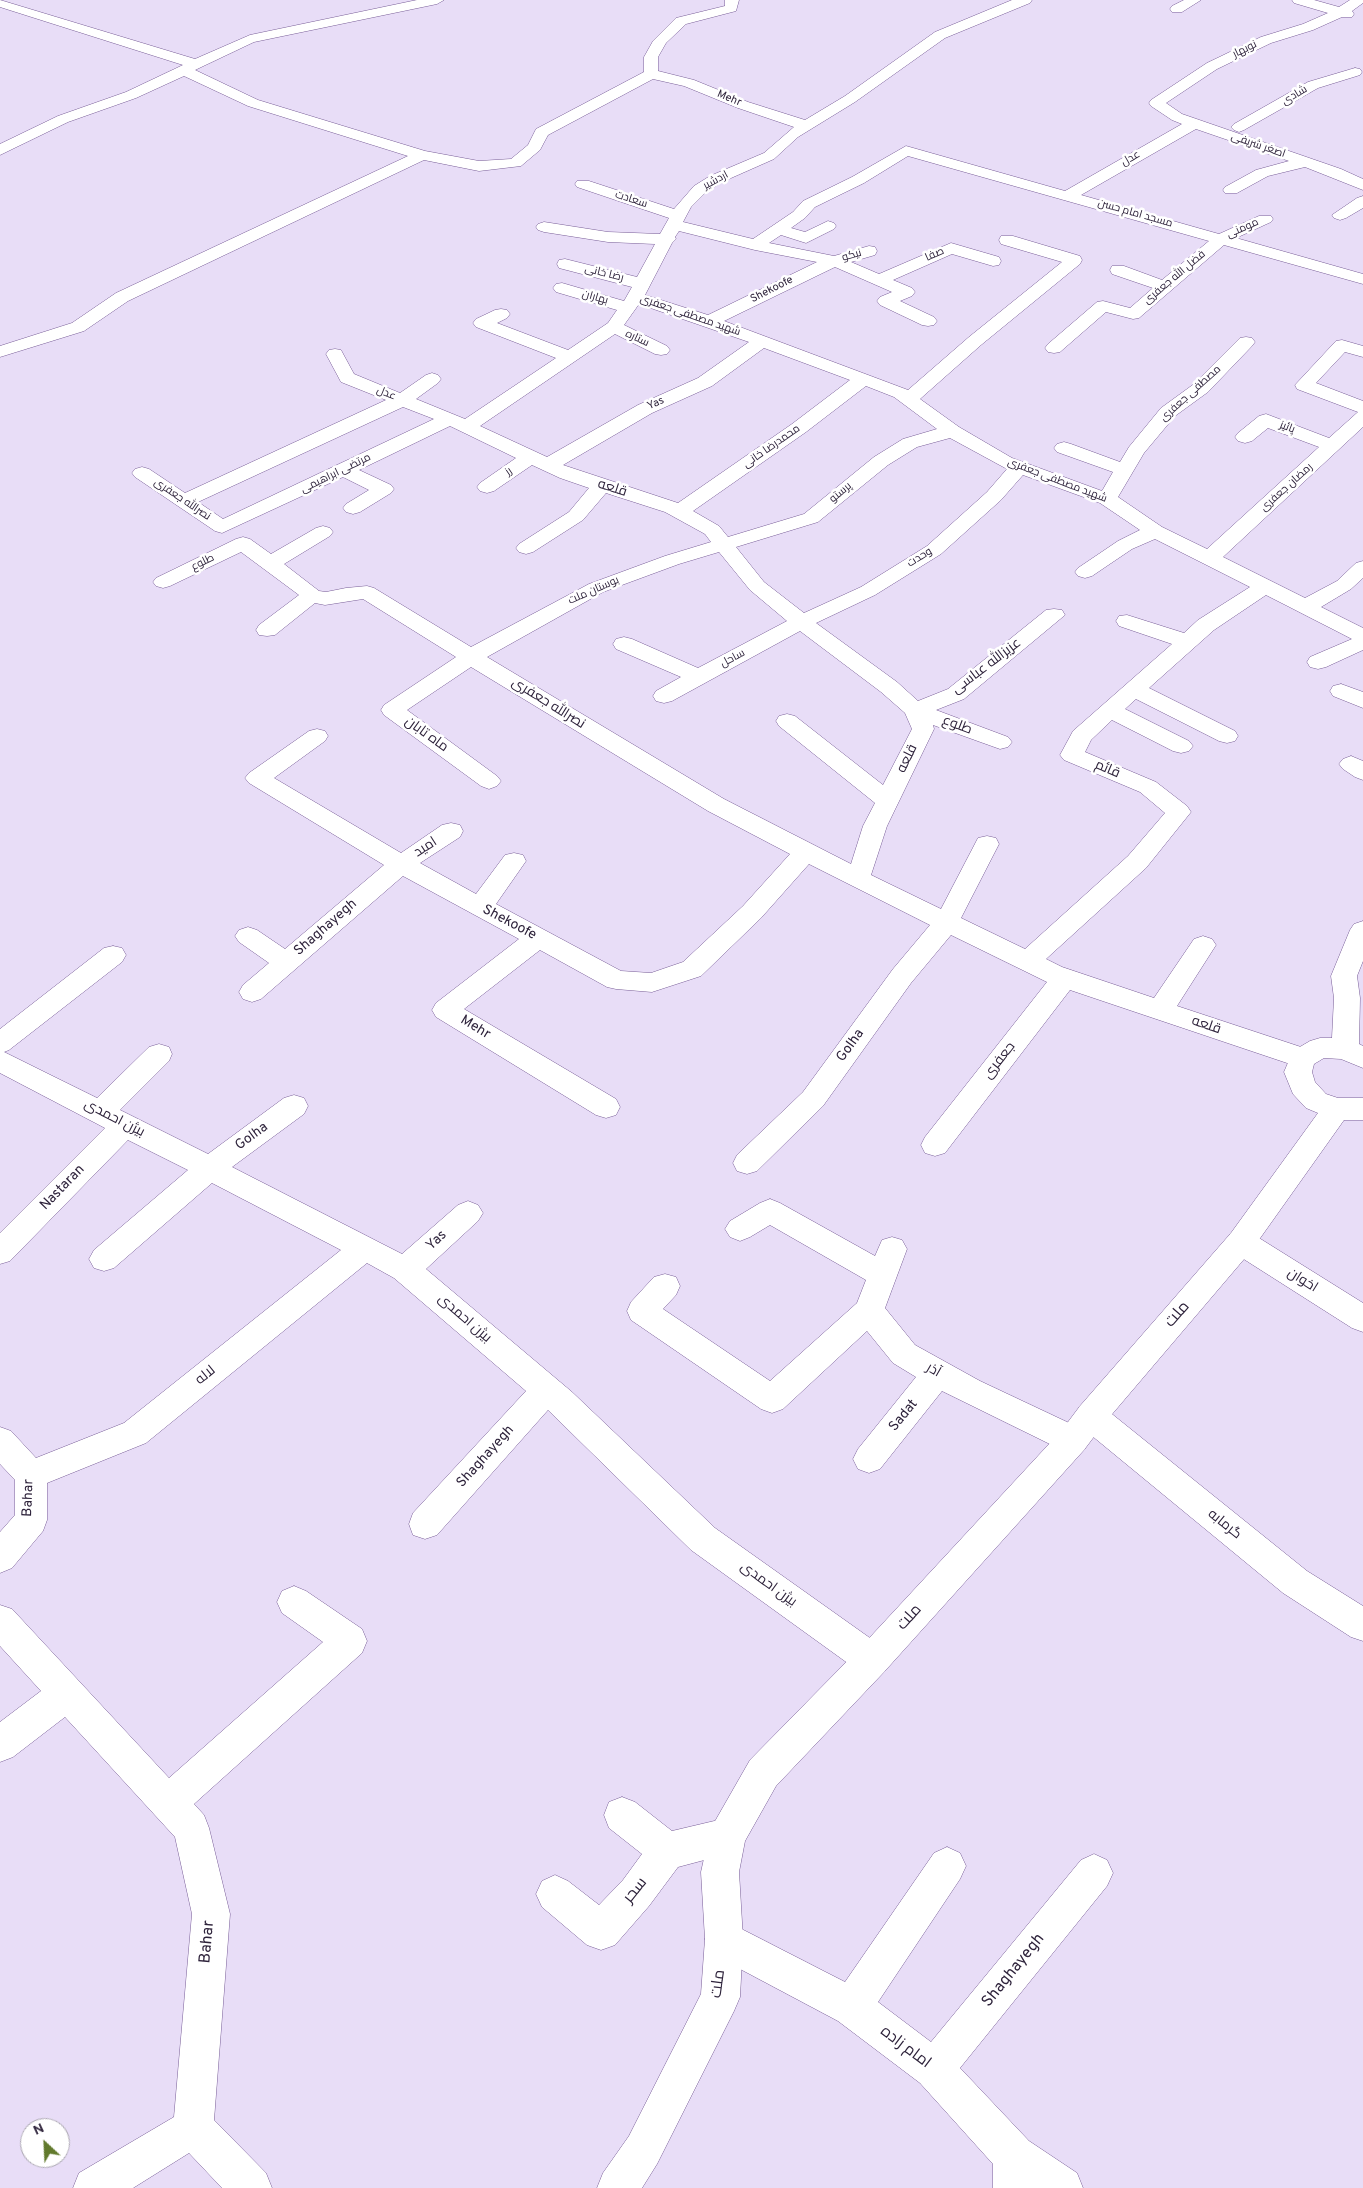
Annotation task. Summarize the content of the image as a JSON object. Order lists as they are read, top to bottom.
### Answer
{
  "streets": {
    "street": [
      "نوبهار",
      "شادی",
      "Mehr",
      "اصغر شریفی",
      "عدل",
      "اردشیر",
      "سعادت",
      "مسجد امام حسن",
      "مومنی",
      "صفا",
      "نیکو",
      "رضا خانی",
      "فضل الله جعفری",
      "Shekoofe",
      "بهاران",
      "شهید مصطفی جعفری",
      "ستاره",
      "مصطفی جعفری",
      "Yas",
      "پائیز",
      "محمدرضا خانی",
      "رز",
      "مرتضی ابراهیمی",
      "رمضان جعفری",
      "قلعه",
      "پرستو",
      "نصرالله جعفری",
      "وحدت",
      "طلوع",
      "بوستان ملت",
      "ساحل",
      "عزیزالله عباسی",
      "ماه تابان",
      "قائم",
      "امید",
      "Shaghayegh",
      "Golha",
      "جعفری",
      "بیژن احمدی",
      "Nastaran",
      "اخوان",
      "ملت",
      "آذر",
      "لاله",
      "Sadat",
      "Bahar",
      "گرمابه",
      "سحر",
      "امام زاده"
    ]
  },
  "crossings": [
    ["نوبهار", "اصغر شریفی"],
    ["Mehr", "اردشیر"],
    ["Mehr", "Shekoofe"],
    ["اصغر شریفی", "عدل"],
    ["عدل", "اردشیر"],
    ["عدل", "مسجد امام حسن"],
    ["عدل", "مرتضی ابراهیمی"],
    ["عدل", "قلعه"],
    ["اردشیر", "سعادت"],
    ["اردشیر", "رضا خانی"],
    ["اردشیر", "بهاران"],
    ["اردشیر", "شهید مصطفی جعفری"],
    ["اردشیر", "ستاره"],
    ["اردشیر", "مرتضی ابراهیمی"],
    ["اردشیر", "قلعه"],
    ["مسجد امام حسن", "مومنی"],
    ["مسجد امام حسن", "فضل الله جعفری"],
    ["مومنی", "فضل الله جعفری"],
    ["نیکو", "Shekoofe"],
    ["رضا خانی", "بهاران"],
    ["رضا خانی", "شهید مصطفی جعفری"],
    ["Shekoofe", "شهید مصطفی جعفری"],
    ["Shekoofe", "نصرالله جعفری"],
    ["Shekoofe", "امید"],
    ["Shekoofe", "Shaghayegh"],
    ["بهاران", "شهید مصطفی جعفری"],
    ["شهید مصطفی جعفری", "مصطفی جعفری"],
    ["شهید مصطفی جعفری", "Yas"],
    ["شهید مصطفی جعفری", "محمدرضا خانی"],
    ["شهید مصطفی جعفری", "رمضان جعفری"],
    ["شهید مصطفی جعفری", "پرستو"],
    ["شهید مصطفی جعفری", "وحدت"],
    ["شهید مصطفی جعفری", "قائم"],
    ["Yas", "رز"],
    ["Yas", "قلعه"],
    ["Yas", "بیژن احمدی"],
    ["پائیز", "رمضان جعفری"],
    ["محمدرضا خانی", "قلعه"],
    ["رز", "قلعه"],
    ["مرتضی ابراهیمی", "قلعه"],
    ["مرتضی ابراهیمی", "نصرالله جعفری"],
    ["قلعه", "پرستو"],
    ["قلعه", "نصرالله جعفری"],
    ["قلعه", "وحدت"],
    ["قلعه", "طلوع"],
    ["قلعه", "بوستان ملت"],
    ["قلعه", "ساحل"],
    ["قلعه", "عزیزالله عباسی"],
    ["قلعه", "قائم"],
    ["قلعه", "Golha"],
    ["قلعه", "جعفری"],
    ["پرستو", "بوستان ملت"],
    ["نصرالله جعفری", "بوستان ملت"],
    ["نصرالله جعفری", "ماه تابان"],
    ["وحدت", "ساحل"],
    ["طلوع", "عزیزالله عباسی"],
    ["بوستان ملت", "ماه تابان"],
    ["امید", "Shaghayegh"],
    ["Shaghayegh", "بیژن احمدی"],
    ["Shaghayegh", "امام زاده"],
    ["Golha", "بیژن احمدی"],
    ["بیژن احمدی", "Nastaran"],
    ["بیژن احمدی", "ملت"],
    ["بیژن احمدی", "لاله"],
    ["اخوان", "ملت"],
    ["ملت", "آذر"],
    ["ملت", "گرمابه"],
    ["ملت", "امام زاده"],
    ["آذر", "Sadat"],
    ["آذر", "گرمابه"],
    ["لاله", "Bahar"]
  ],
  "north": "top left"
}
